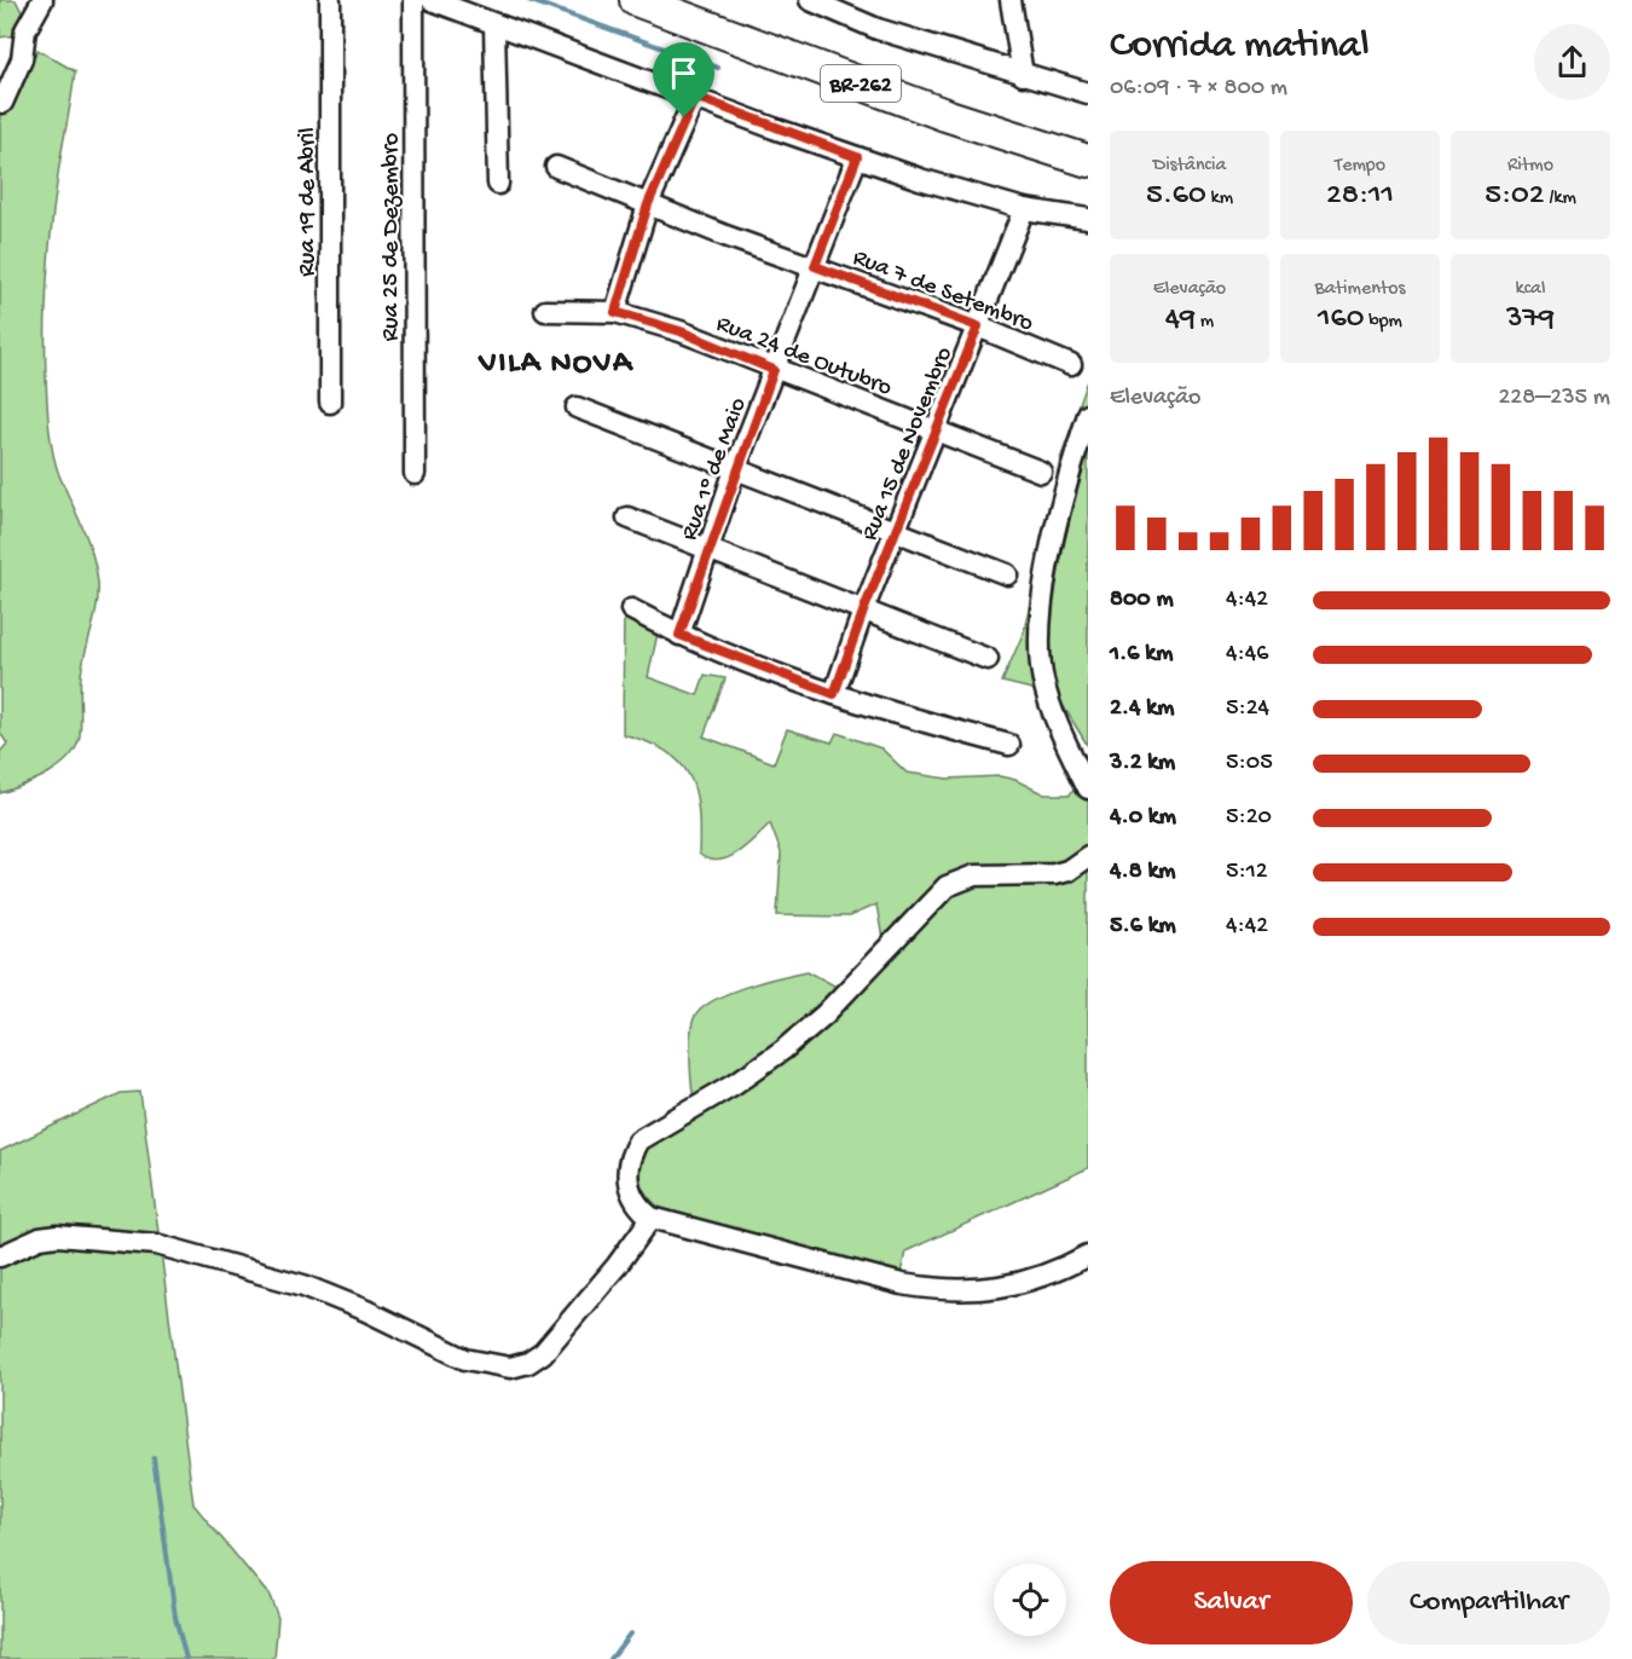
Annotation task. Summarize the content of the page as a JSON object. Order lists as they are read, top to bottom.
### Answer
{
  "streets": {
    "highway": ["BR-262"],
    "street": [
      "Rua 19 de Abril",
      "Rua 25 de Dezembro",
      "Rua 7 de Setembro",
      "Rua 24 de Outubro",
      "Rua 15 de Novembro",
      "Rua 1º de Maio"
    ]
  },
  "crossings": [
    ["Rua 7 de Setembro", "Rua 15 de Novembro"],
    ["Rua 7 de Setembro", "Rua 1º de Maio"],
    ["Rua 24 de Outubro", "Rua 15 de Novembro"],
    ["Rua 24 de Outubro", "Rua 1º de Maio"]
  ],
  "districts": ["VILA NOVA"],
  "page": {
    "heading": ["Corrida matinal", "06:09 · 7 × 800 m"],
    "stats": [
      ["Distância", "5.60 km"],
      ["Tempo", "28:11"],
      ["Ritmo", "5:02 /km"],
      ["Elevação", "49 m"],
      ["Batimentos", "160 bpm"],
      ["kcal", "379"]
    ],
    "chart": ["Elevação", "228–235 m"],
    "list": [
      {
        "name": "800 m",
        "note": "4:42"
      },
      {
        "name": "1.6 km",
        "note": "4:46"
      },
      {
        "name": "2.4 km",
        "note": "5:24"
      },
      {
        "name": "3.2 km",
        "note": "5:05"
      },
      {
        "name": "4.0 km",
        "note": "5:20"
      },
      {
        "name": "4.8 km",
        "note": "5:12"
      },
      {
        "name": "5.6 km",
        "note": "4:42"
      }
    ],
    "buttons": ["Salvar", "Compartilhar"]
  }
}
